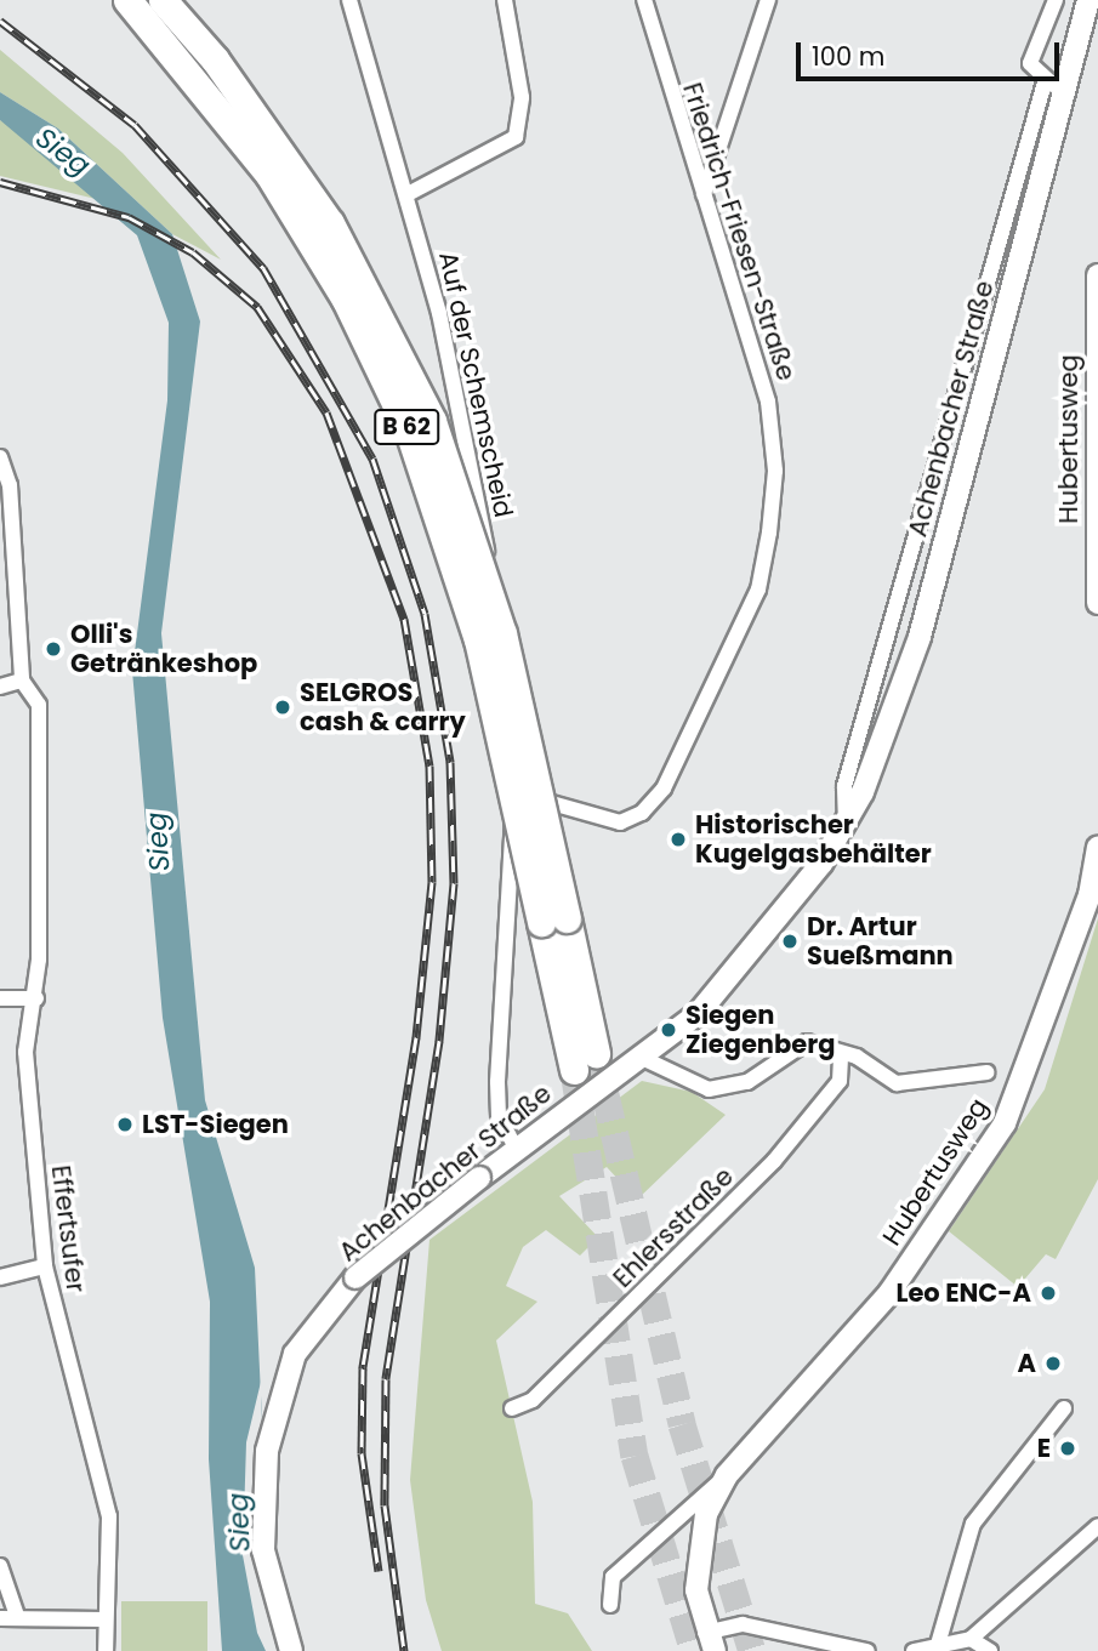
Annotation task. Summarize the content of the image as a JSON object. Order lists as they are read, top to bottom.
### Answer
{
  "streets": {
    "highway": ["B 62"],
    "main road": ["Achenbacher Straße", "Hubertusweg"],
    "street": [
      "Friedrich-Friesen-Straße",
      "Auf der Schemscheid",
      "Ehlersstraße",
      "Effertsufer"
    ]
  },
  "crossings": [
    ["Friedrich-Friesen-Straße", "Auf der Schemscheid"]
  ],
  "water": ["Sieg"],
  "places": [
    "Olli's Getränkeshop",
    "SELGROS cash & carry",
    "Historischer Kugelgasbehälter",
    "Dr. Artur Sueßmann",
    "Siegen Ziegenberg",
    "LST-Siegen",
    "Leo ENC-A",
    "A",
    "E"
  ],
  "scale_bar": "100 m"
}
